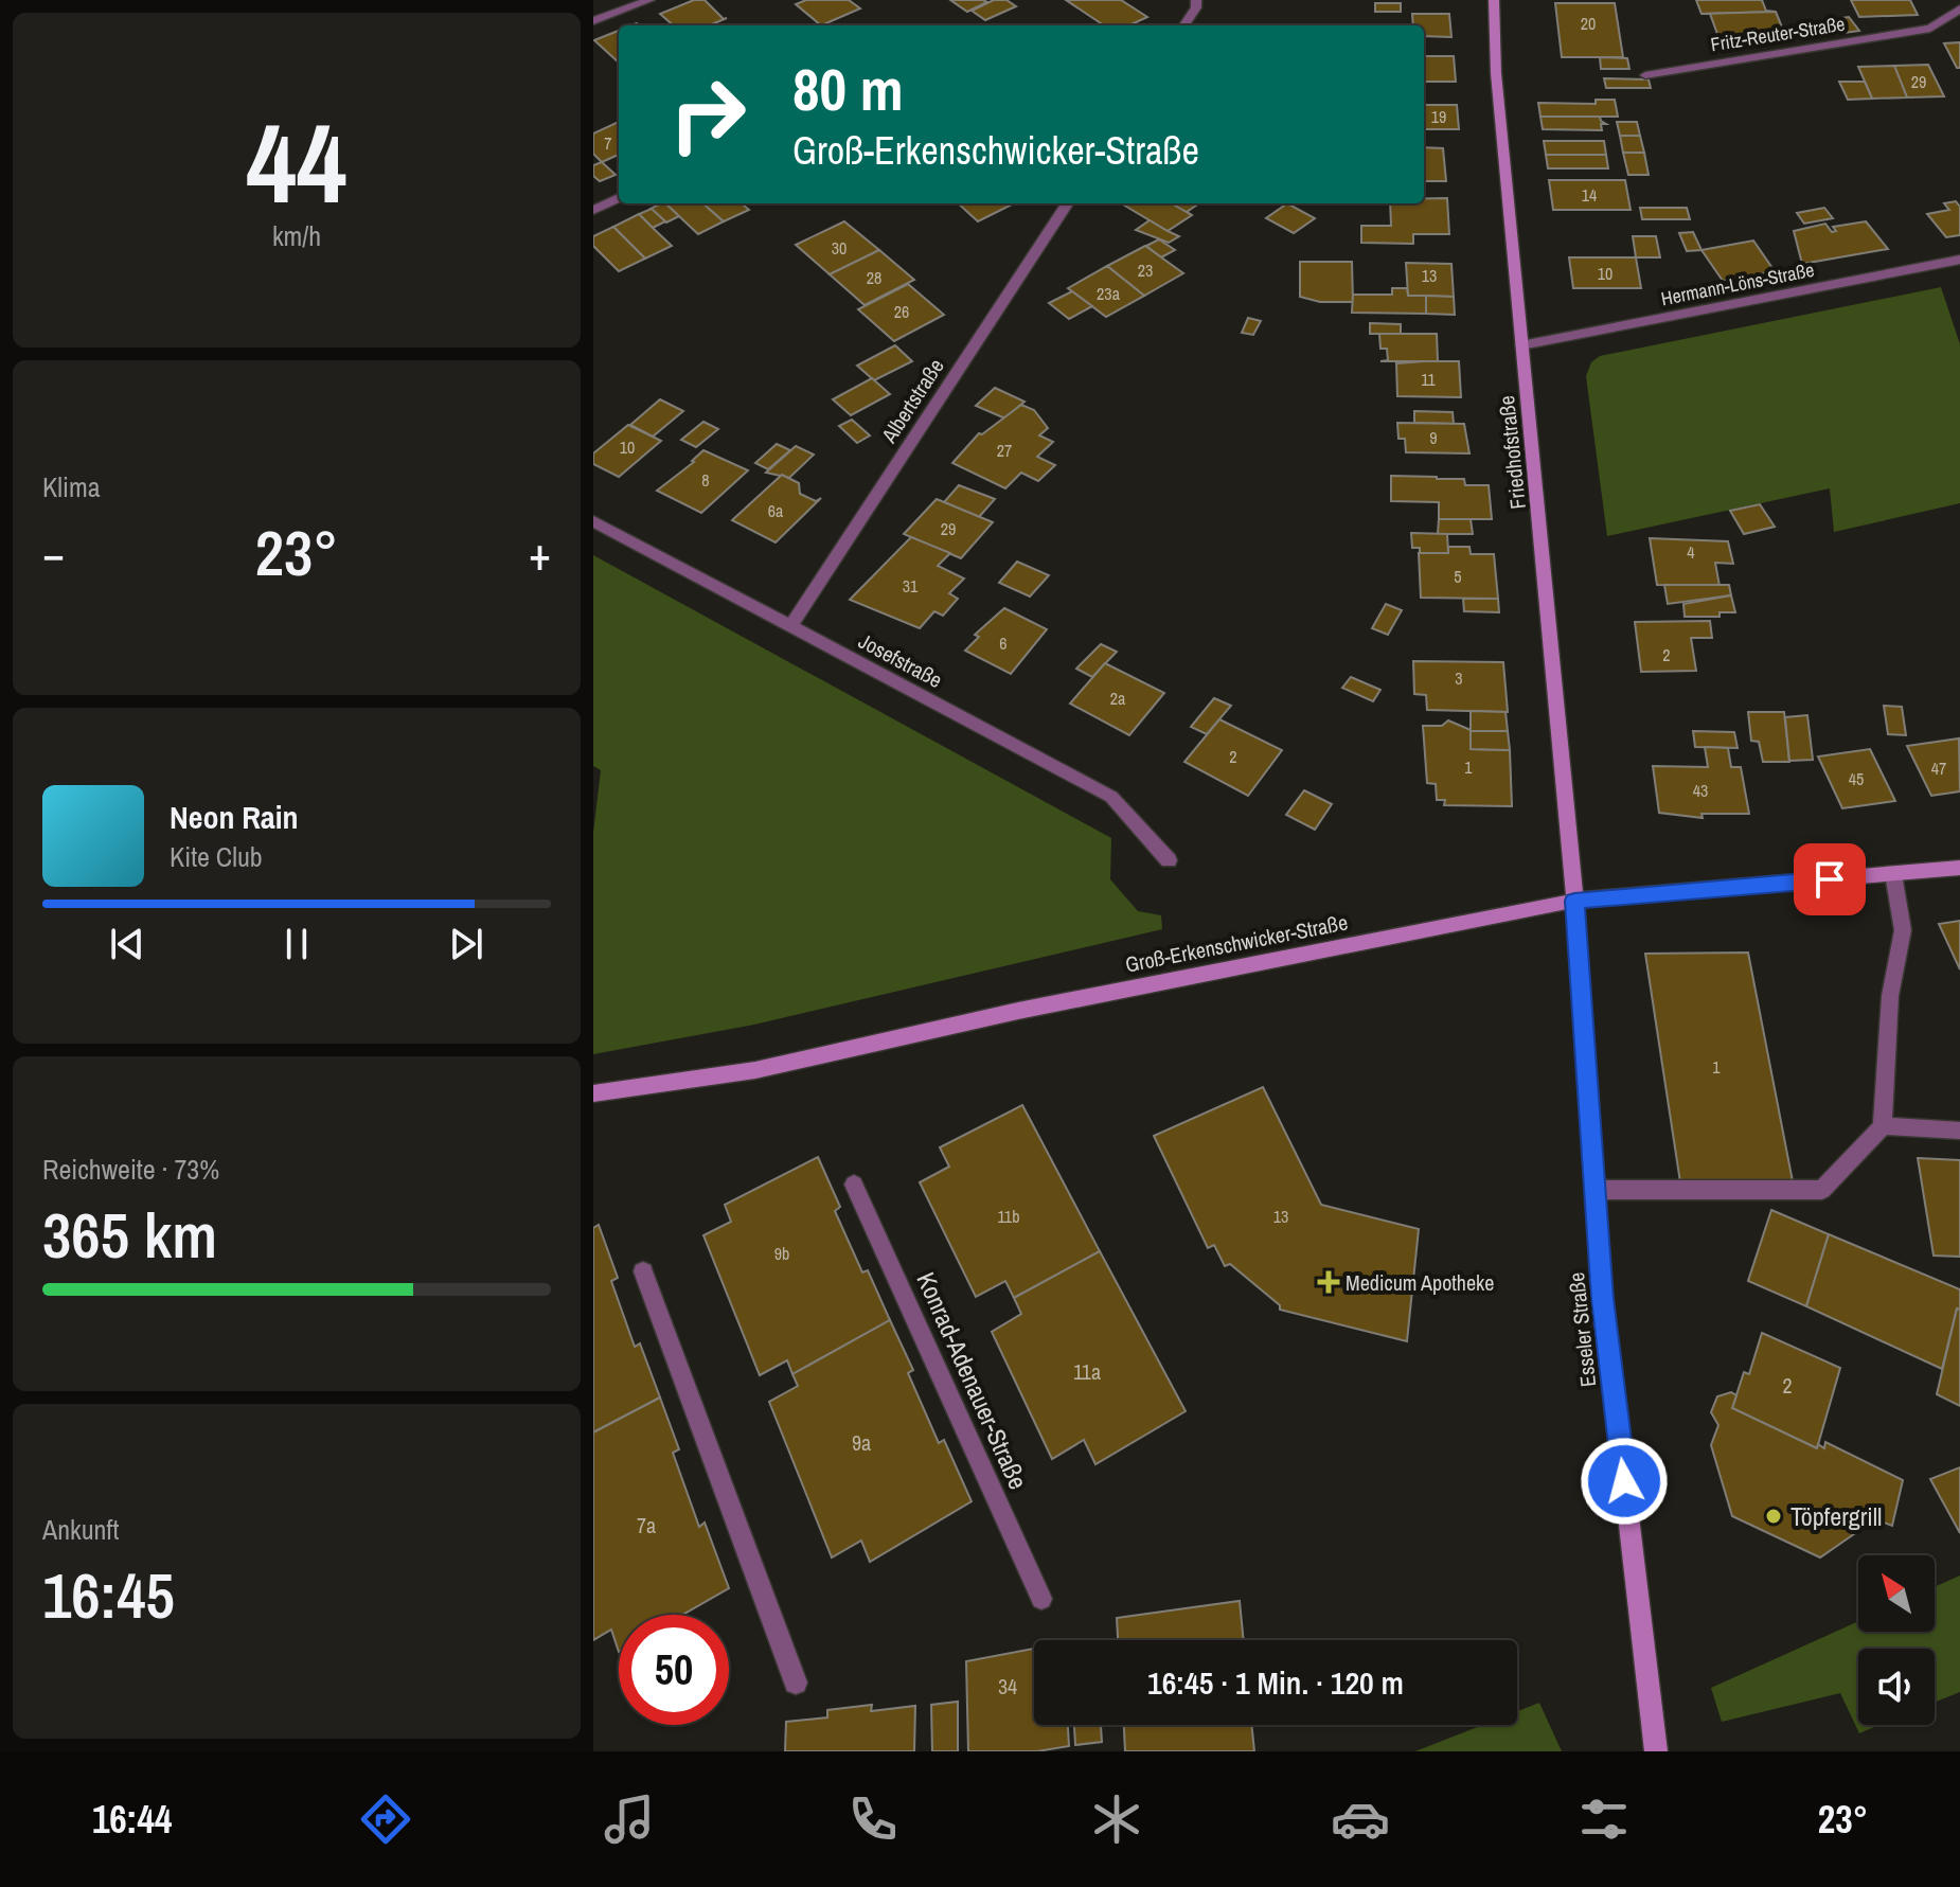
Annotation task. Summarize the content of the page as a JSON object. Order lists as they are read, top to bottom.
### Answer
{
  "streets": {
    "main road": ["Friedhofstraße", "Groß-Erkenschwicker-Straße", "Esseler Straße"],
    "street": [
      "Fritz-Reuter-Straße",
      "Hermann-Löns-Straße",
      "Albertstraße",
      "Josefstraße",
      "Konrad-Adenauer-Straße"
    ]
  },
  "crossings": [
    ["Hermann-Löns-Straße", "Friedhofstraße"],
    ["Albertstraße", "Josefstraße"],
    ["Friedhofstraße", "Groß-Erkenschwicker-Straße"],
    ["Friedhofstraße", "Esseler Straße"],
    ["Groß-Erkenschwicker-Straße", "Esseler Straße"]
  ],
  "places": {
    "health": ["Medicum Apotheke"],
    "other": ["Töpfergrill"]
  },
  "house_numbers": [
    "20",
    "29",
    "19",
    "7",
    "14",
    "30",
    "23",
    "10",
    "13",
    "28",
    "23a",
    "26",
    "11",
    "9",
    "10",
    "27",
    "8",
    "6a",
    "29",
    "4",
    "5",
    "31",
    "6",
    "2",
    "3",
    "2a",
    "2",
    "1",
    "47",
    "45",
    "43",
    "1",
    "11b",
    "13",
    "9b",
    "11a",
    "2",
    "9a",
    "7a",
    "34"
  ],
  "north": "top left",
  "page": {
    "tile": [
      ["44", "km/h"],
      "Klima",
      ["Reichweite · 73%", "365 km"],
      ["Ankunft", "16:45"]
    ],
    "turn": ["80 m", "Groß-Erkenschwicker-Straße"],
    "heat": ["−", "23°", "+"],
    "song": ["Neon Rain", "Kite Club"],
    "limit": "50",
    "trip": "16:45 · 1 Min. · 120 m",
    "tabs": ["16:44", "23°"]
  }
}
